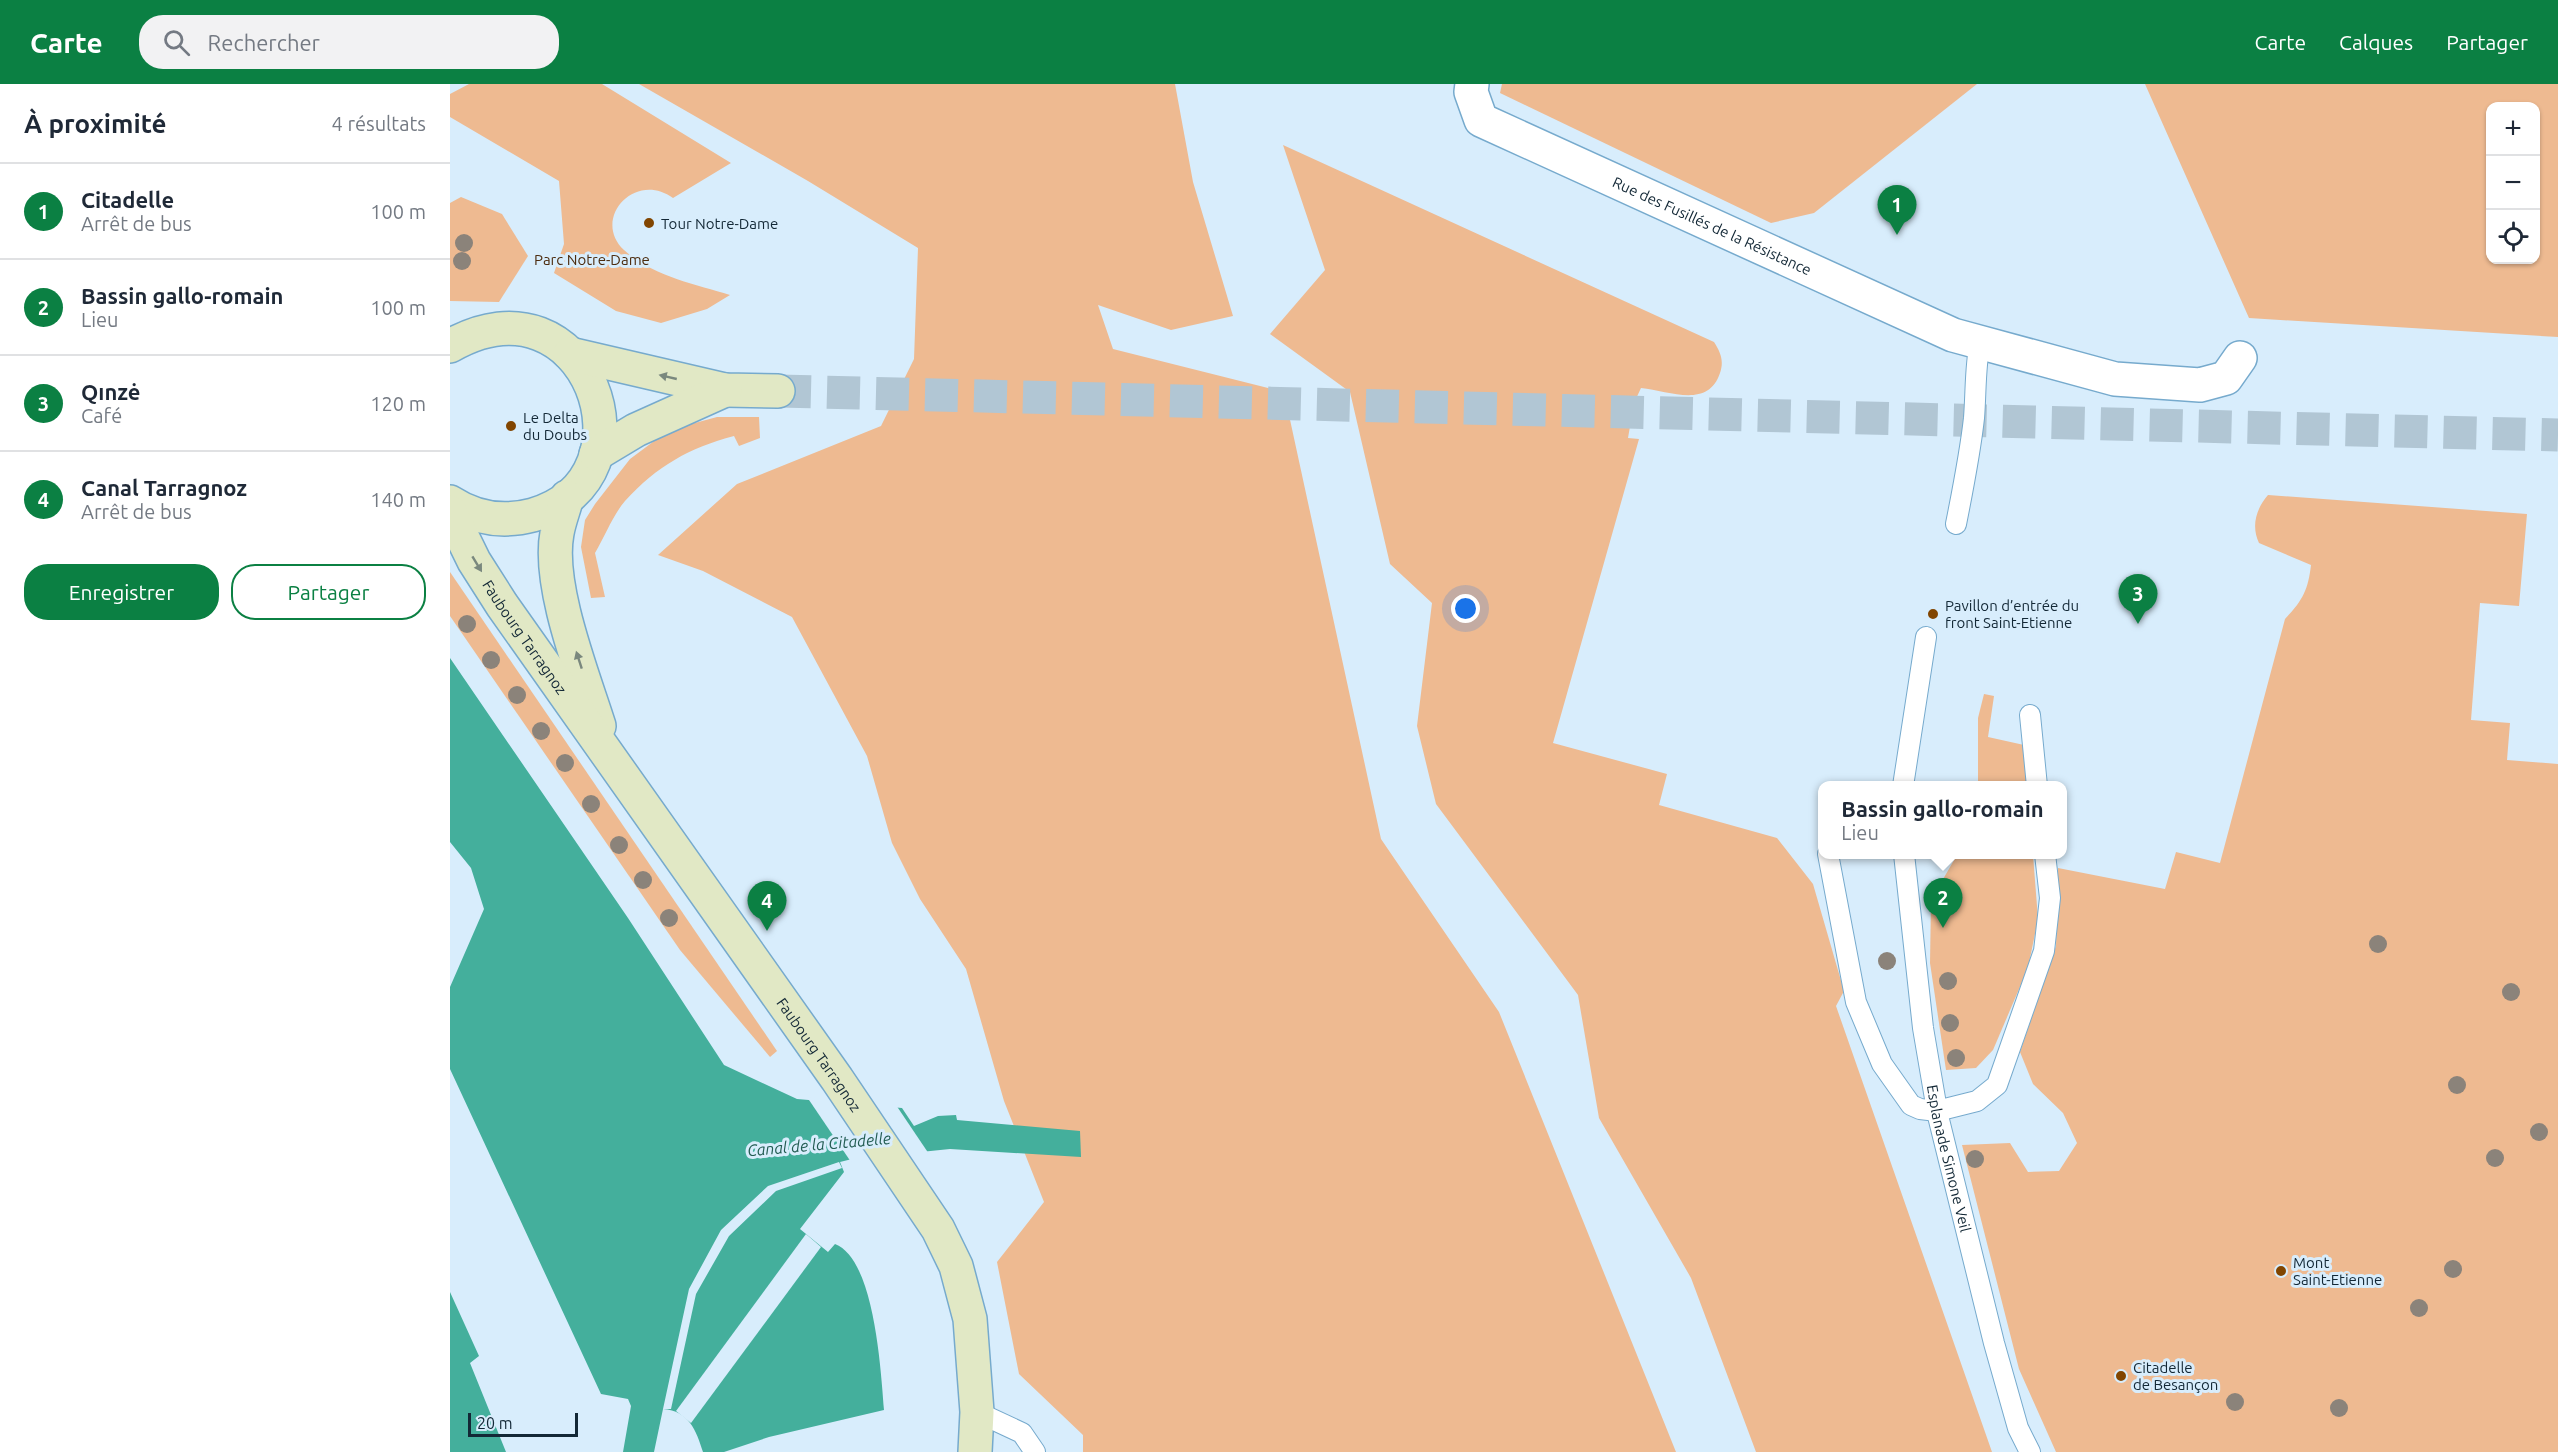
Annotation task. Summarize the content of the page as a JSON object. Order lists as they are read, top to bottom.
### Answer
{
  "streets": {
    "main road": ["Faubourg Tarragnoz"],
    "street": ["Rue des Fusillés de la Résistance"],
    "lane": ["Esplanade Simone Veil"]
  },
  "water": ["Canal de la Citadelle"],
  "parks": ["Parc Notre-Dame"],
  "places": [
    "Tour Notre-Dame",
    "Le Delta du Doubs",
    "Pavillon d’entrée du front Saint-Etienne",
    "Mont Saint-Etienne",
    "Citadelle de Besançon"
  ],
  "scale_bar": "20 m",
  "page": {
    "header": "Carte",
    "search": "Rechercher",
    "nav": ["Carte", "Calques", "Partager"],
    "heading": ["À proximité", "4 résultats"],
    "map_buttons": ["+", "−"],
    "list": [
      {
        "mark": "1",
        "name": "Citadelle",
        "note": "Arrêt de bus",
        "value": "100 m"
      },
      {
        "mark": "2",
        "name": "Bassin gallo-romain",
        "note": "Lieu",
        "value": "100 m"
      },
      {
        "mark": "3",
        "name": "Qınzė",
        "note": "Café",
        "value": "120 m"
      },
      {
        "mark": "4",
        "name": "Canal Tarragnoz",
        "note": "Arrêt de bus",
        "value": "140 m"
      }
    ],
    "pins": [
      "1",
      "3",
      "2",
      "4"
    ],
    "buttons": ["Enregistrer", "Partager"],
    "popup": ["Bassin gallo-romain", "Lieu"],
    "scale": "20 m"
  }
}
